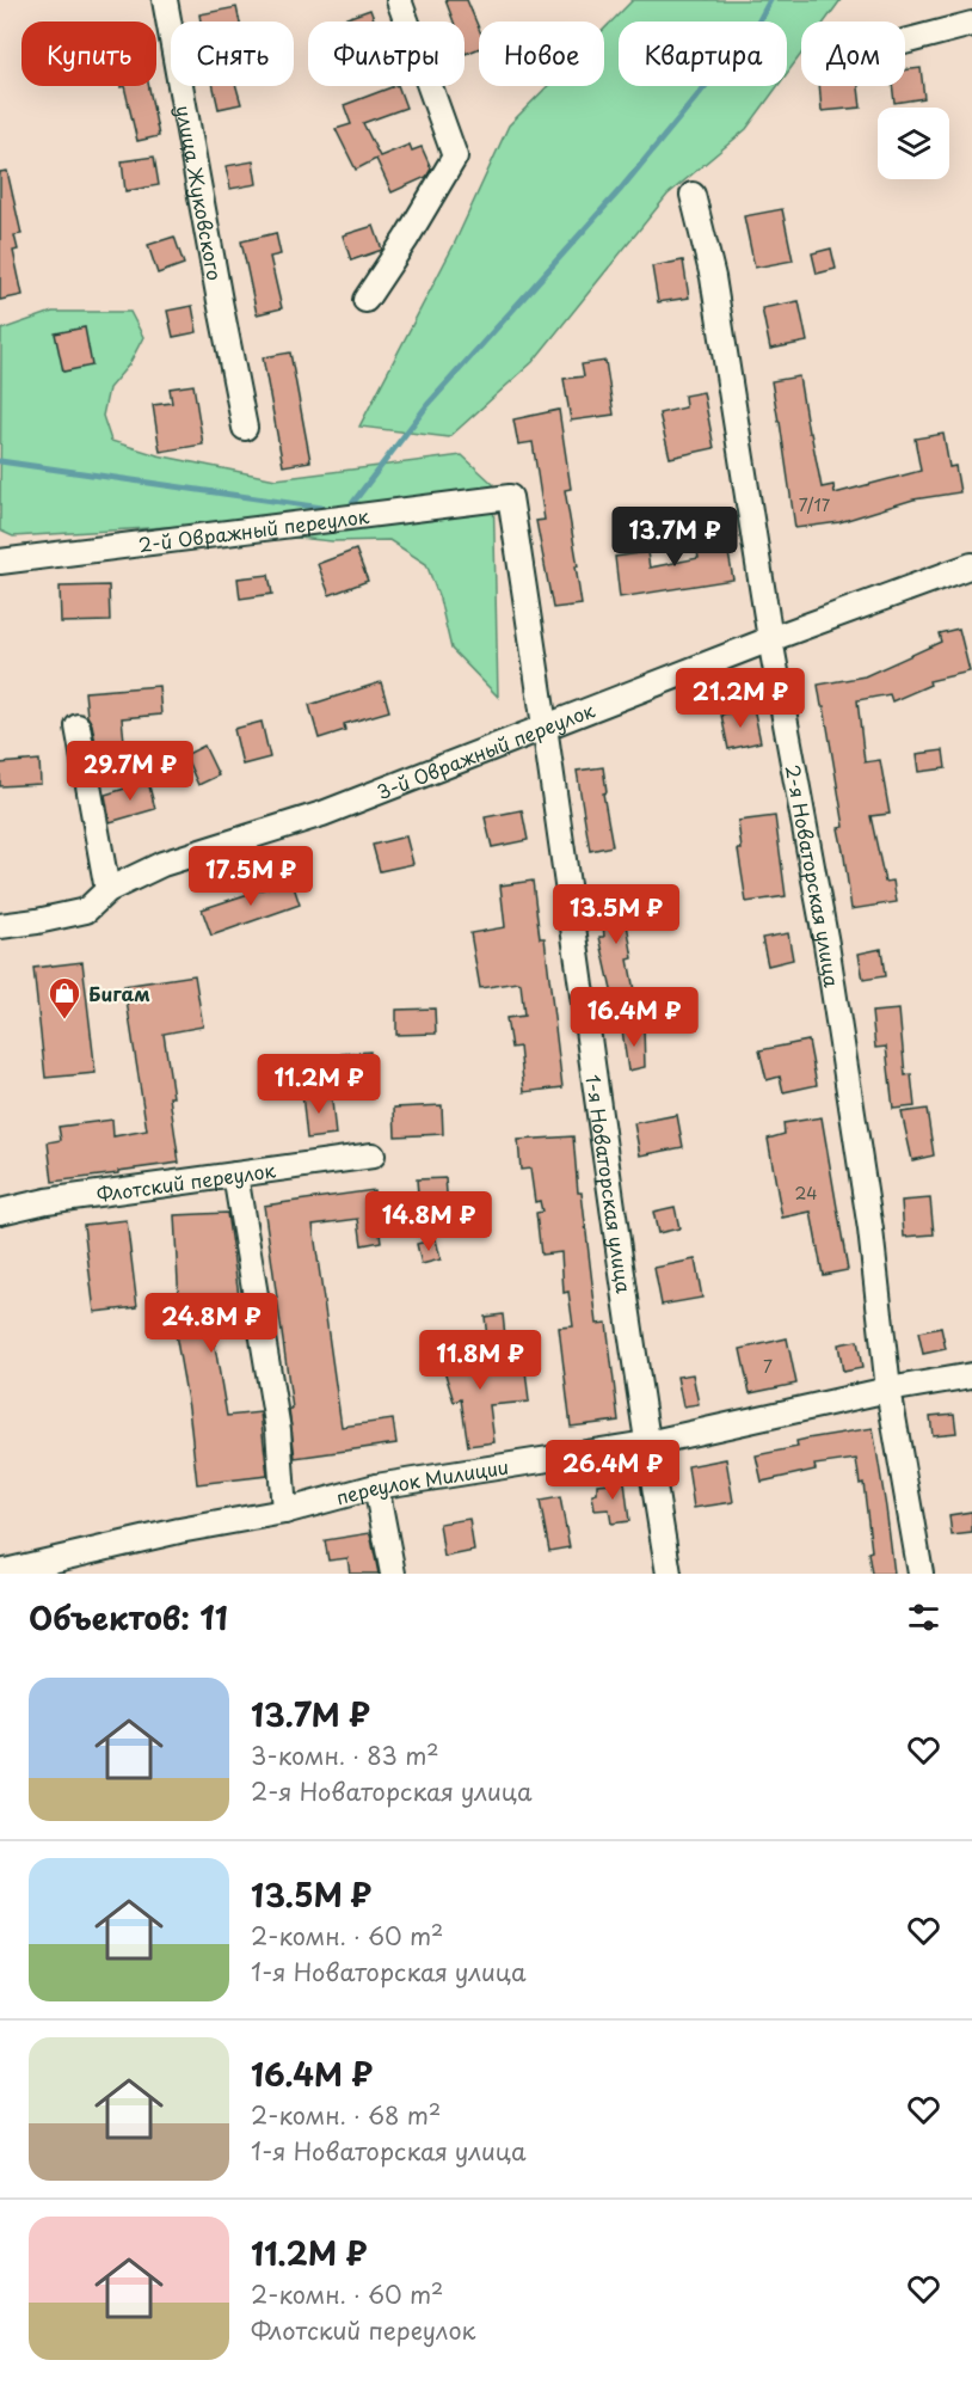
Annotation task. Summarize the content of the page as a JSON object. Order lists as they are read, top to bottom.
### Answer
{
  "streets": {
    "street": [
      "улица Жуковского",
      "2-й Овражный переулок",
      "3-й Овражный переулок",
      "2-я Новаторская улица",
      "Флотский переулок",
      "1-я Новаторская улица",
      "переулок Милиции"
    ]
  },
  "crossings": [
    ["2-й Овражный переулок", "1-я Новаторская улица"],
    ["3-й Овражный переулок", "2-я Новаторская улица"],
    ["3-й Овражный переулок", "1-я Новаторская улица"],
    ["2-я Новаторская улица", "переулок Милиции"],
    ["1-я Новаторская улица", "переулок Милиции"]
  ],
  "places": {
    "shop": ["Бигам"]
  },
  "house_numbers": ["7/17", "24", "7"],
  "page": {
    "chip": [
      "Купить",
      "Снять",
      "Фильтры",
      "Новое",
      "Квартира",
      "Дом"
    ],
    "price": [
      "13.7M ₽",
      "21.2M ₽",
      "29.7M ₽",
      "17.5M ₽",
      "13.5M ₽",
      "16.4M ₽",
      "11.2M ₽",
      "14.8M ₽",
      "24.8M ₽",
      "11.8M ₽",
      "26.4M ₽"
    ],
    "heading": "Объектов: 11",
    "list": [
      {
        "name": "13.7M ₽",
        "note": "3-комн. · 83 m² · 2-я Новаторская улица"
      },
      {
        "name": "13.5M ₽",
        "note": "2-комн. · 60 m² · 1-я Новаторская улица"
      },
      {
        "name": "16.4M ₽",
        "note": "2-комн. · 68 m² · 1-я Новаторская улица"
      },
      {
        "name": "11.2M ₽",
        "note": "2-комн. · 60 m² · Флотский переулок"
      }
    ]
  }
}
